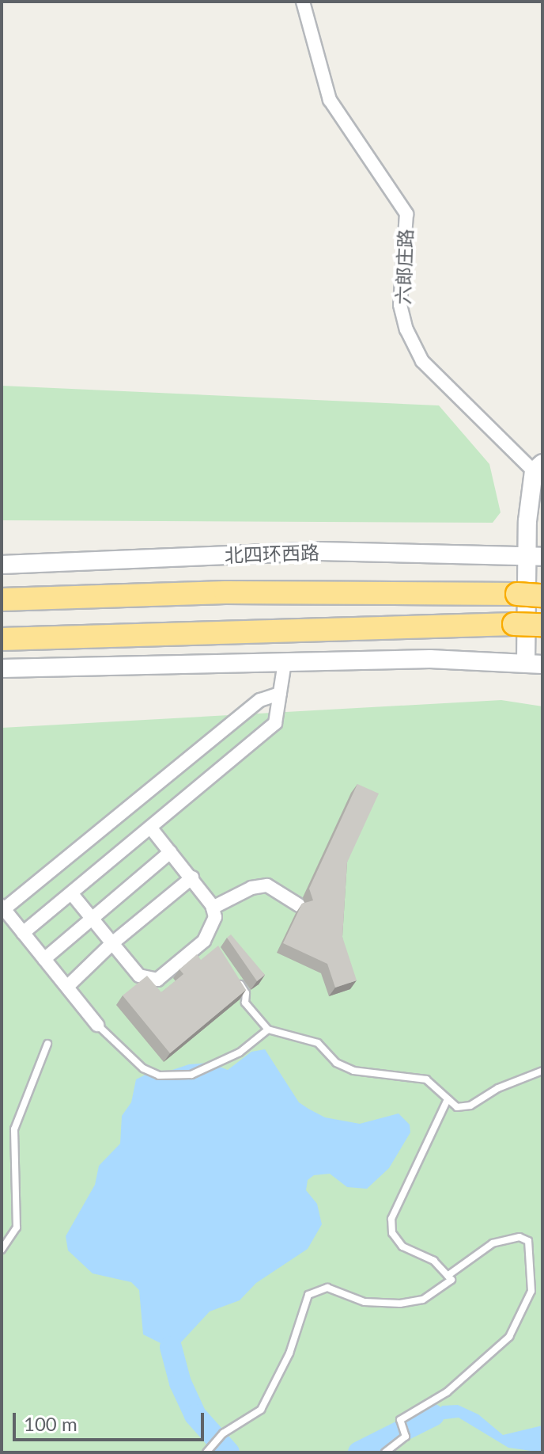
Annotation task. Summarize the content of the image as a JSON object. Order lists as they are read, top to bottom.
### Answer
{
  "streets": {
    "highway": ["北四环西路"],
    "street": ["六郎庄路"]
  },
  "scale_bar": "100 m"
}
